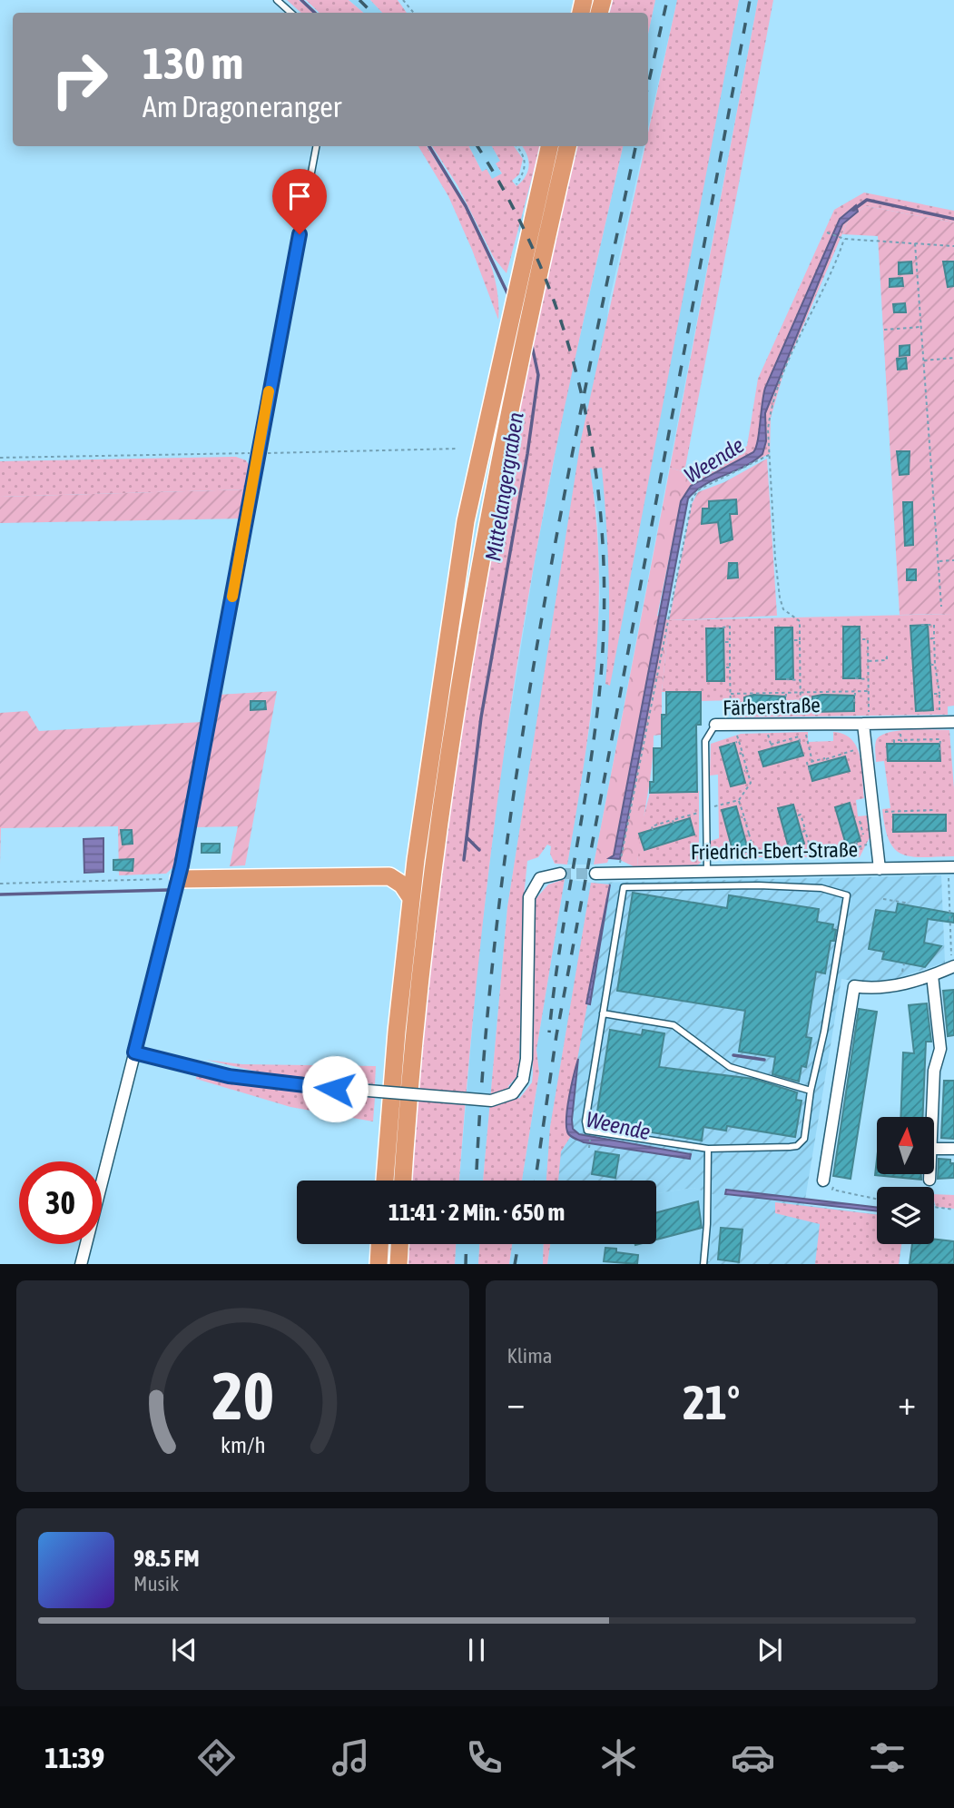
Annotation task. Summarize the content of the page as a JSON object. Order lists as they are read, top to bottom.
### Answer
{
  "streets": {
    "street": ["Färberstraße", "Friedrich-Ebert-Straße"]
  },
  "crossings": [
    ["Färberstraße", "Friedrich-Ebert-Straße"]
  ],
  "water": ["Weende", "Mittelangergraben"],
  "north": "top",
  "page": {
    "turn": ["130 m", "Am Dragoneranger"],
    "limit": "30",
    "trip": "11:41 · 2 Min. · 650 m",
    "tile": "Klima",
    "heat": ["−", "21°", "+"],
    "song": ["98.5 FM", "Musik"],
    "tabs": "11:39",
    "gauge": ["20", "km/h"]
  }
}
